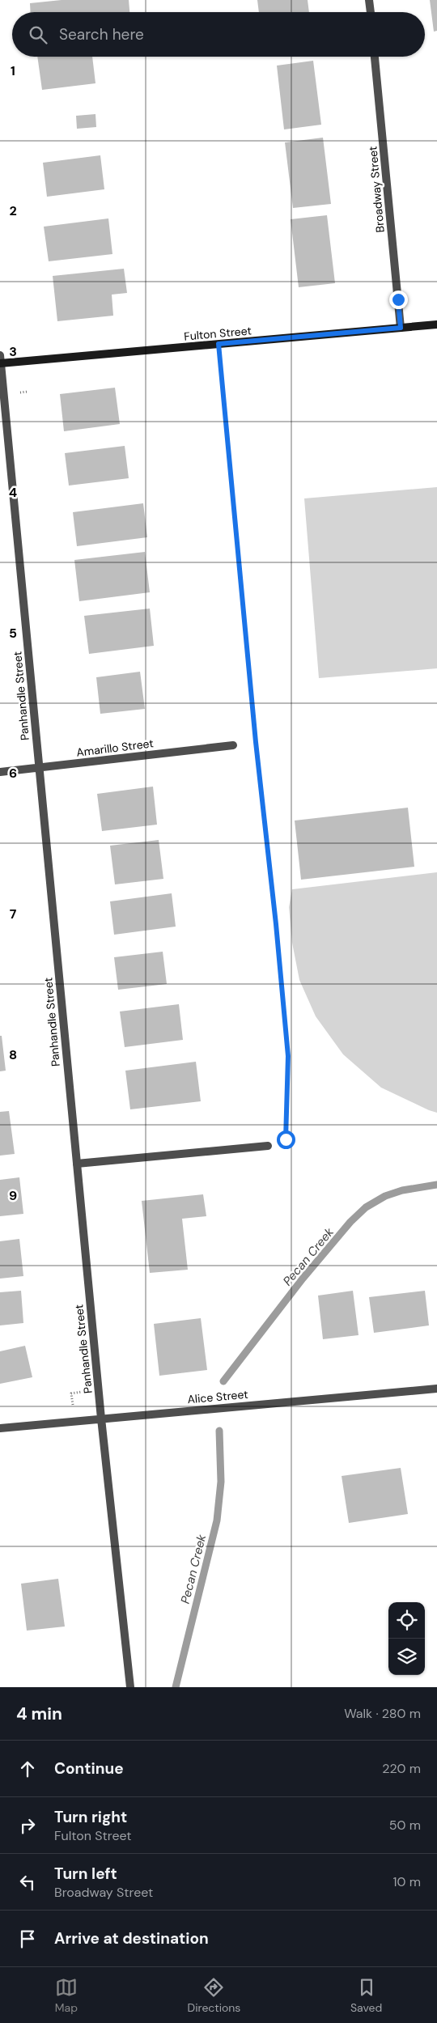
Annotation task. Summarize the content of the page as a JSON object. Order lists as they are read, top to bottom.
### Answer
{
  "streets": {
    "street": [
      "Broadway Street",
      "Fulton Street",
      "Panhandle Street",
      "Amarillo Street",
      "Alice Street"
    ]
  },
  "crossings": [
    ["Broadway Street", "Fulton Street"],
    ["Fulton Street", "Panhandle Street"],
    ["Panhandle Street", "Amarillo Street"],
    ["Panhandle Street", "Alice Street"]
  ],
  "water": ["Pecan Creek"],
  "page": {
    "search": "Search here",
    "heading": ["4 min", "Walk · 280 m"],
    "list": [
      ["Continue", "220 m"],
      ["Turn right", "Fulton Street", "50 m"],
      ["Turn left", "Broadway Street", "10 m"],
      "Arrive at destination"
    ],
    "nav": ["Map", "Directions", "Saved"]
  },
  "grid": {
    "rows": [
      "1",
      "2",
      "3",
      "4",
      "5",
      "6",
      "7",
      "8",
      "9"
    ]
  }
}
